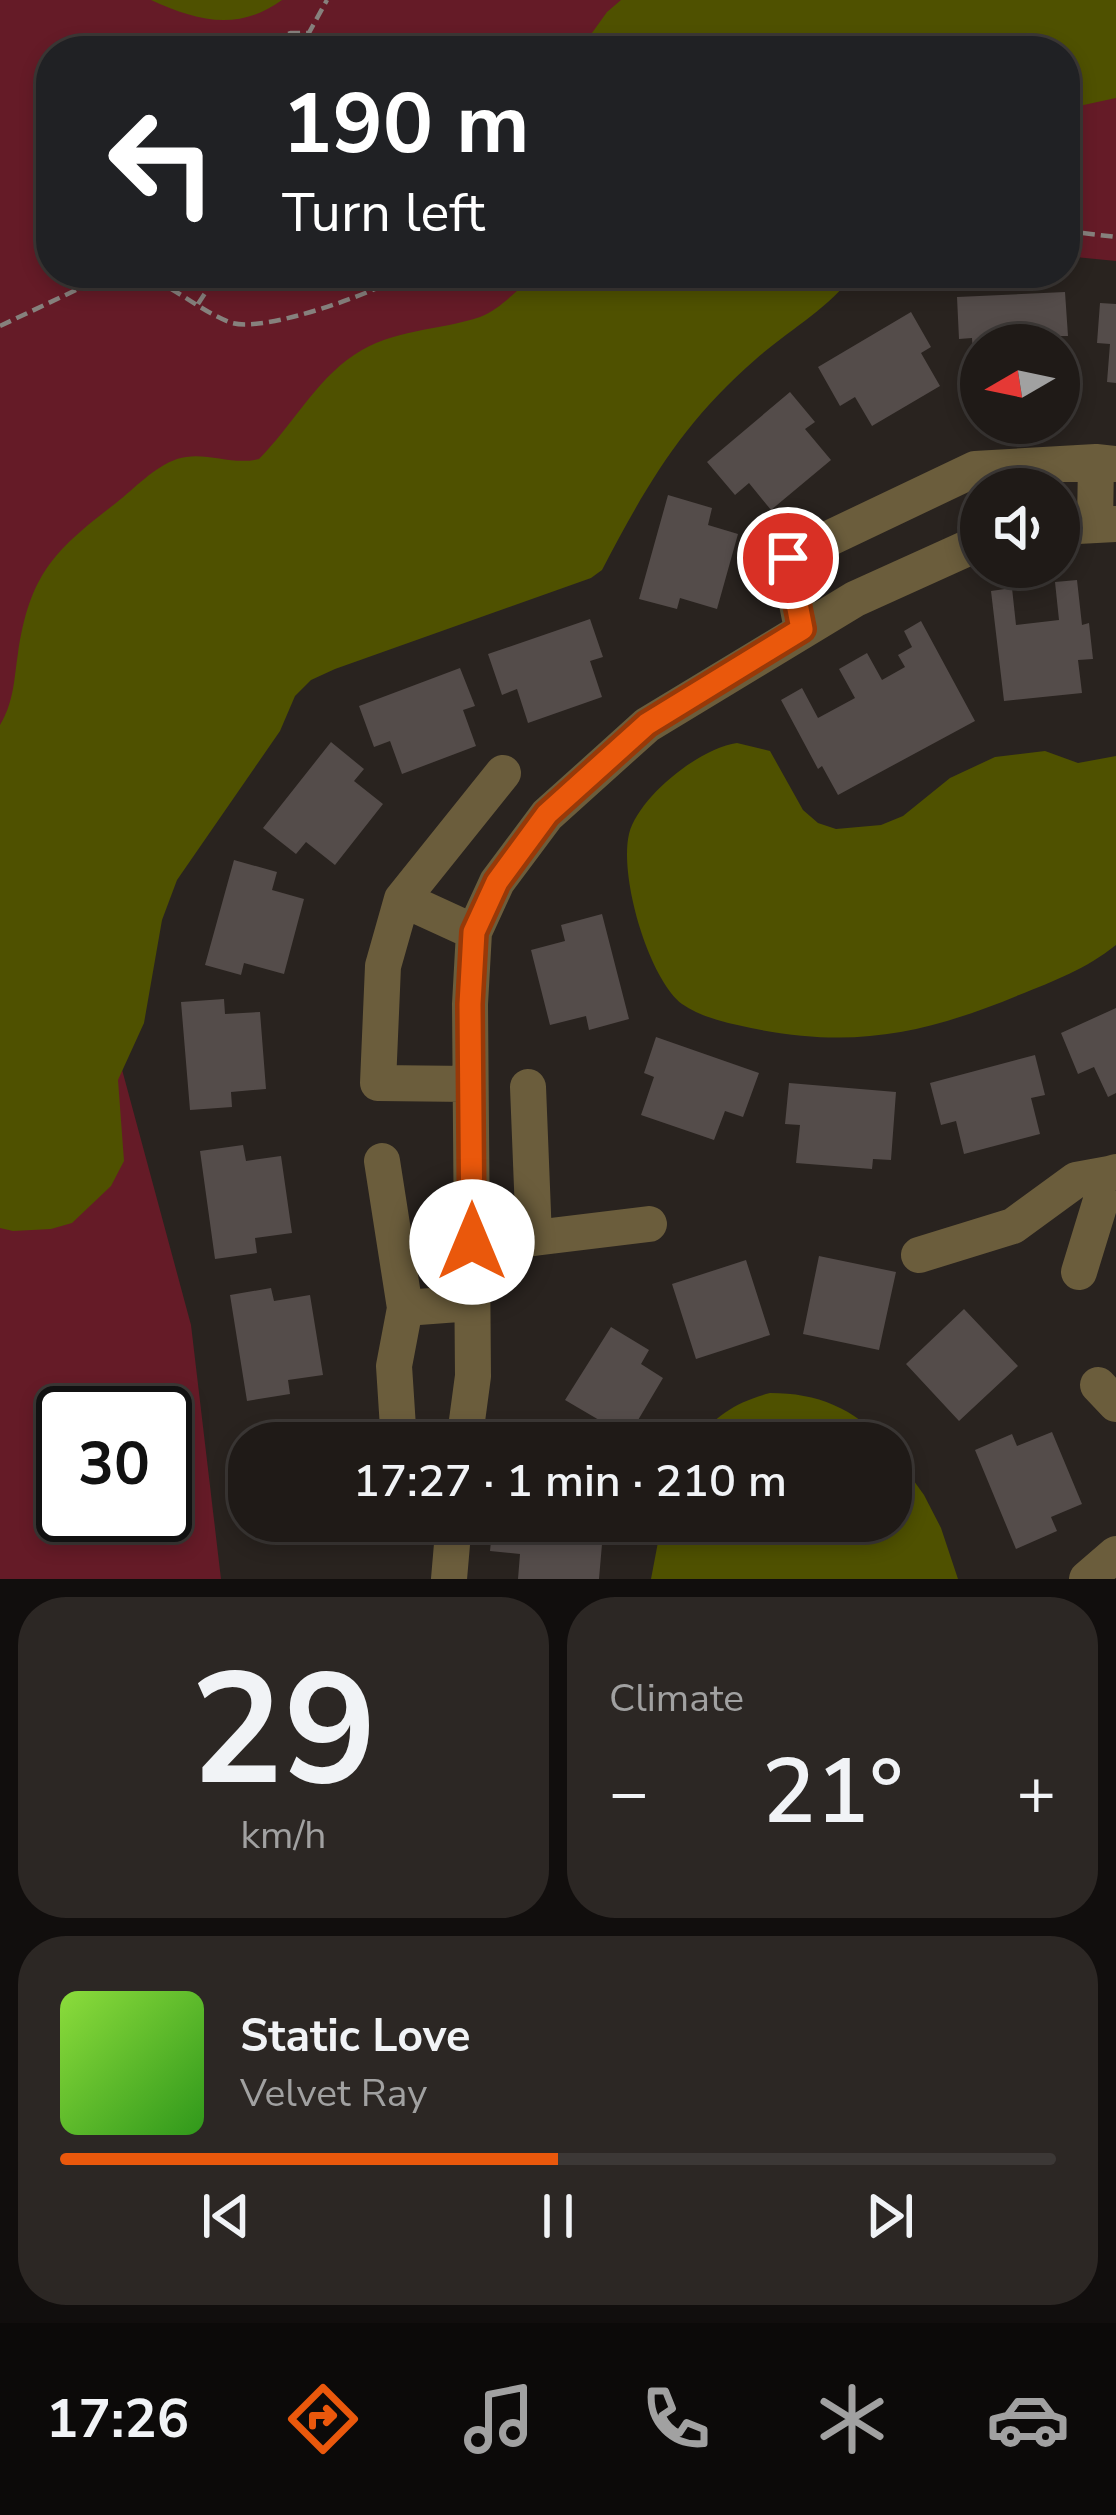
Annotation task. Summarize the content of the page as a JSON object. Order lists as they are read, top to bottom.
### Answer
{
  "north": "left",
  "page": {
    "turn": ["190 m", "Turn left"],
    "limit": "30",
    "trip": "17:27 · 1 min · 210 m",
    "tile": [
      ["29", "km/h"],
      "Climate"
    ],
    "heat": ["−", "21°", "+"],
    "song": ["Static Love", "Velvet Ray"],
    "tabs": "17:26"
  }
}
